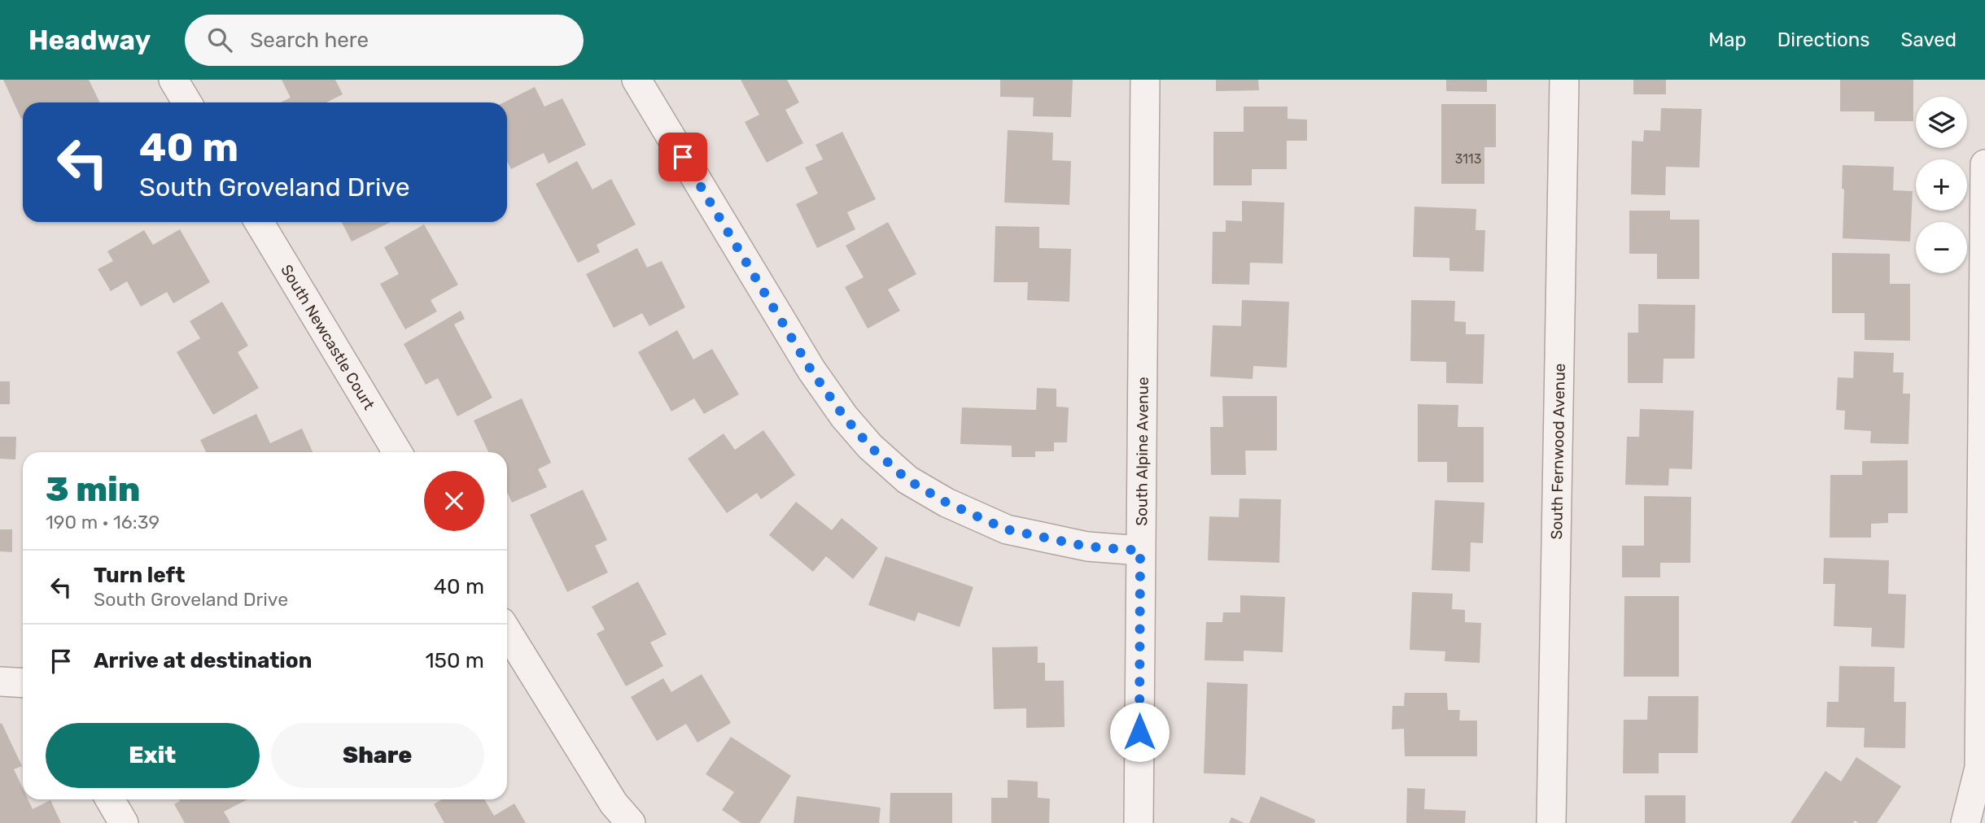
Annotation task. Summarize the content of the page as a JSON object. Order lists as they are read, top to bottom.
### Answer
{
  "streets": {
    "street": ["South Newcastle Court", "South Alpine Avenue", "South Fernwood Avenue"]
  },
  "house_numbers": ["3113"],
  "page": {
    "header": "Headway",
    "search": "Search here",
    "nav": ["Map", "Directions", "Saved"],
    "map_buttons": ["+", "−"],
    "turn": ["40 m", "South Groveland Drive"],
    "heading": ["3 min", "190 m · 16:39"],
    "list": [
      {
        "name": "Turn left",
        "note": "South Groveland Drive",
        "value": "40 m"
      },
      {
        "name": "Arrive at destination",
        "value": "150 m"
      }
    ],
    "buttons": ["Exit", "Share"]
  }
}
